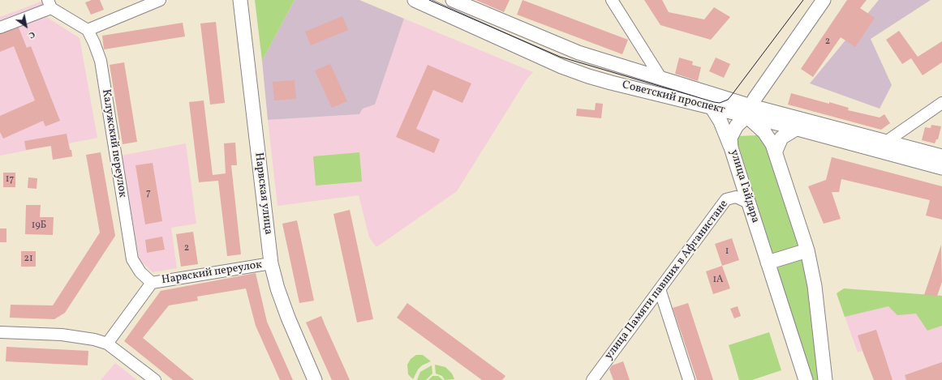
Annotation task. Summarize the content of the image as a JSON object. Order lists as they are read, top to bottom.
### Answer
{
  "streets": {
    "main road": ["Советский проспект", "улица Гайдара", "Нарвская улица"],
    "street": ["Калужский переулок", "Нарвский переулок", "улица Памяти павших в Афганистане"]
  },
  "crossings": [
    ["Советский проспект", "улица Гайдара"],
    ["Калужский переулок", "Нарвский переулок"],
    ["улица Гайдара", "улица Памяти павших в Афганистане"],
    ["Нарвская улица", "Нарвский переулок"]
  ],
  "house_numbers": [
    "2",
    "17",
    "7",
    "19Б",
    "2",
    "1",
    "21",
    "1А"
  ],
  "north": "bottom right"
}
